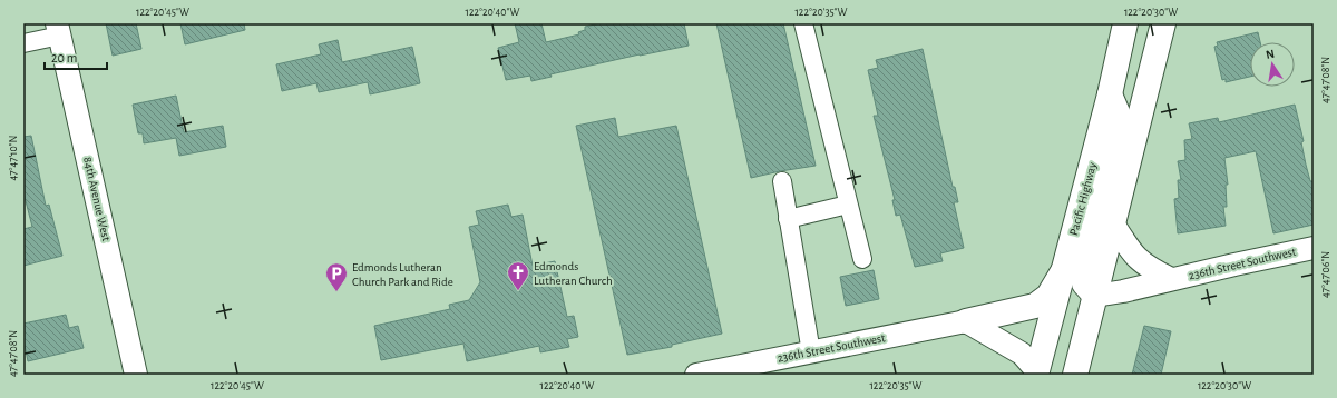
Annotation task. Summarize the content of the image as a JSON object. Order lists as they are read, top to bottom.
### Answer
{
  "streets": {
    "main road": ["Pacific Highway"],
    "street": ["84th Avenue West", "236th Street Southwest"]
  },
  "places": {
    "church": ["Edmonds Lutheran Church"],
    "parking": ["Edmonds Lutheran Church Park and Ride"]
  },
  "scale_bar": "20 m",
  "north": "top",
  "coordinates": [
    "122°20'45\"W",
    "122°20'40\"W",
    "122°20'35\"W",
    "122°20'30\"W",
    "47°47'08\"N",
    "47°47'10\"N",
    "47°47'06\"N"
  ]
}
